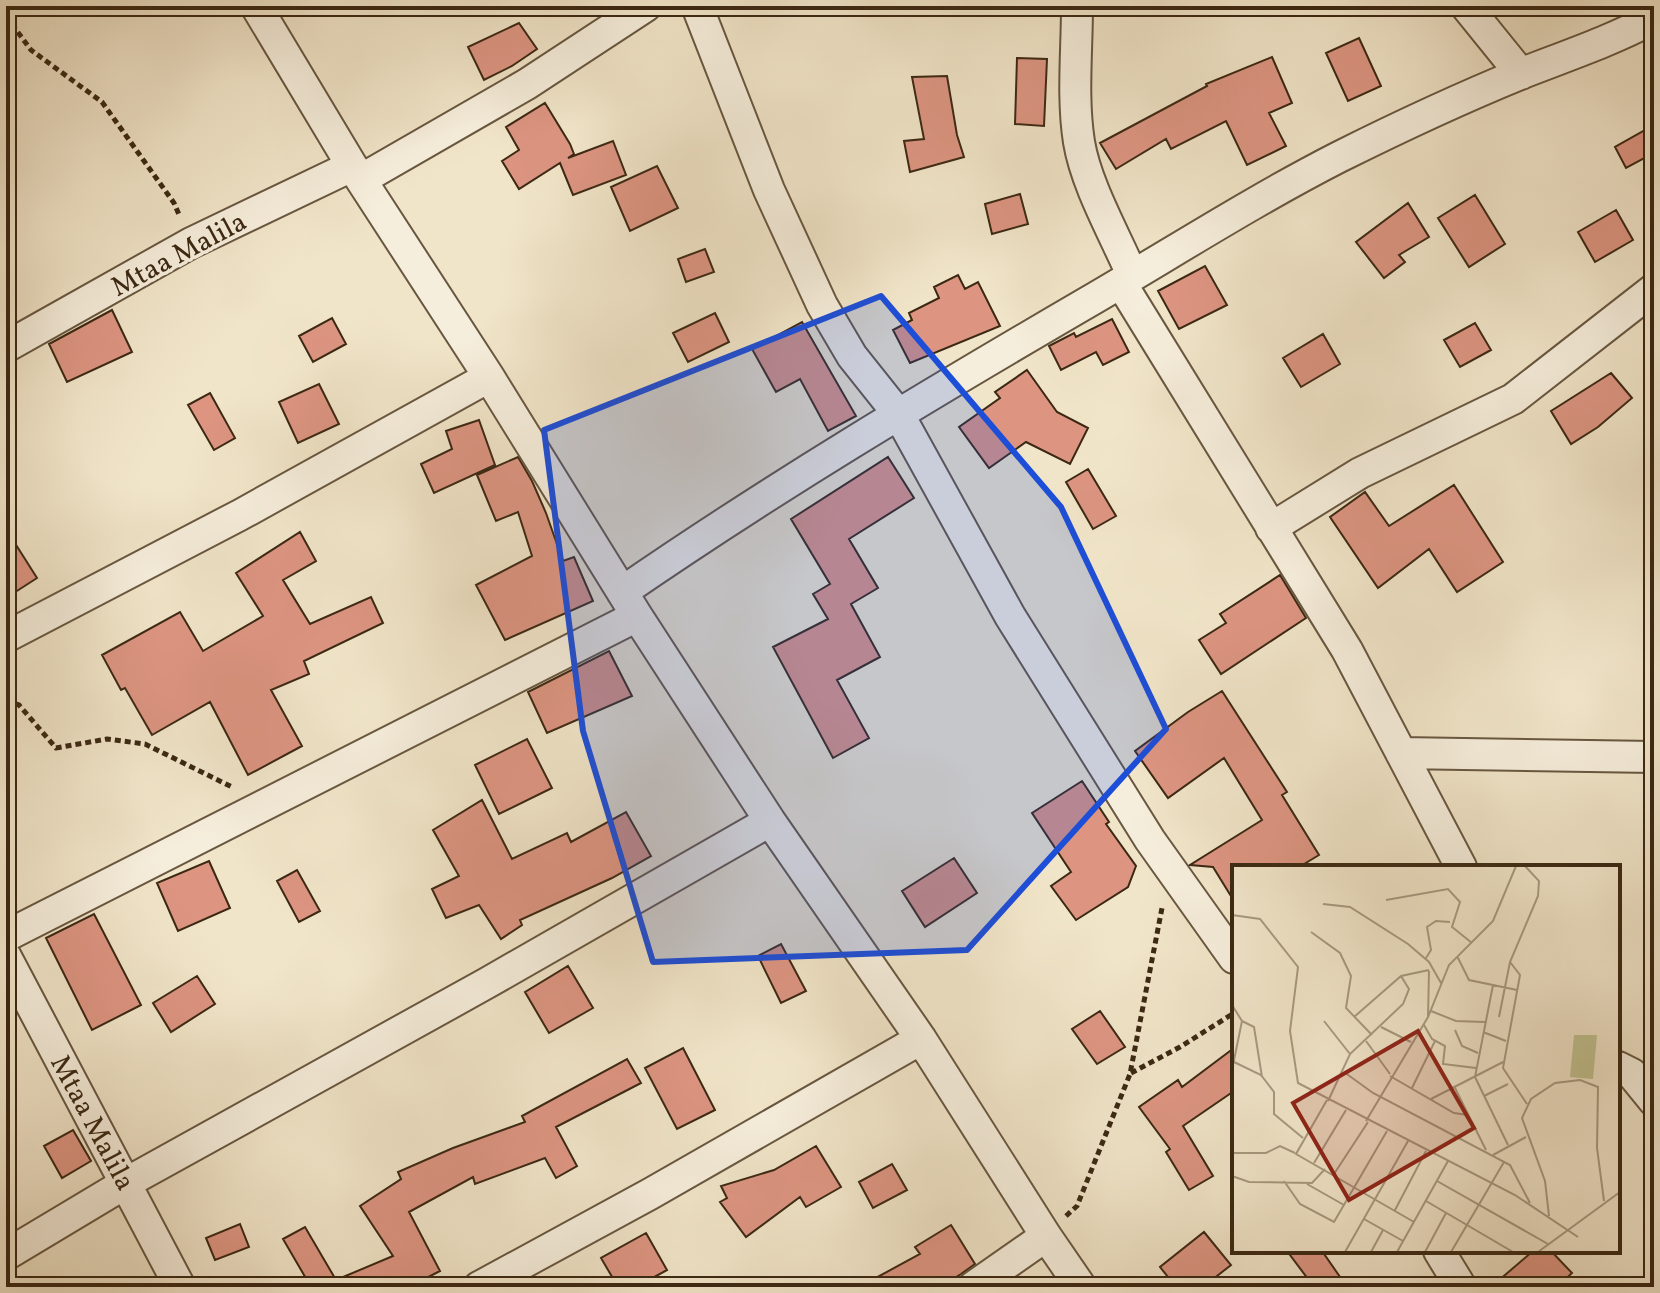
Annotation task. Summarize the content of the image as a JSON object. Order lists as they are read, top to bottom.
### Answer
{
  "streets": {
    "street": ["Mtaa Malila"]
  }
}
